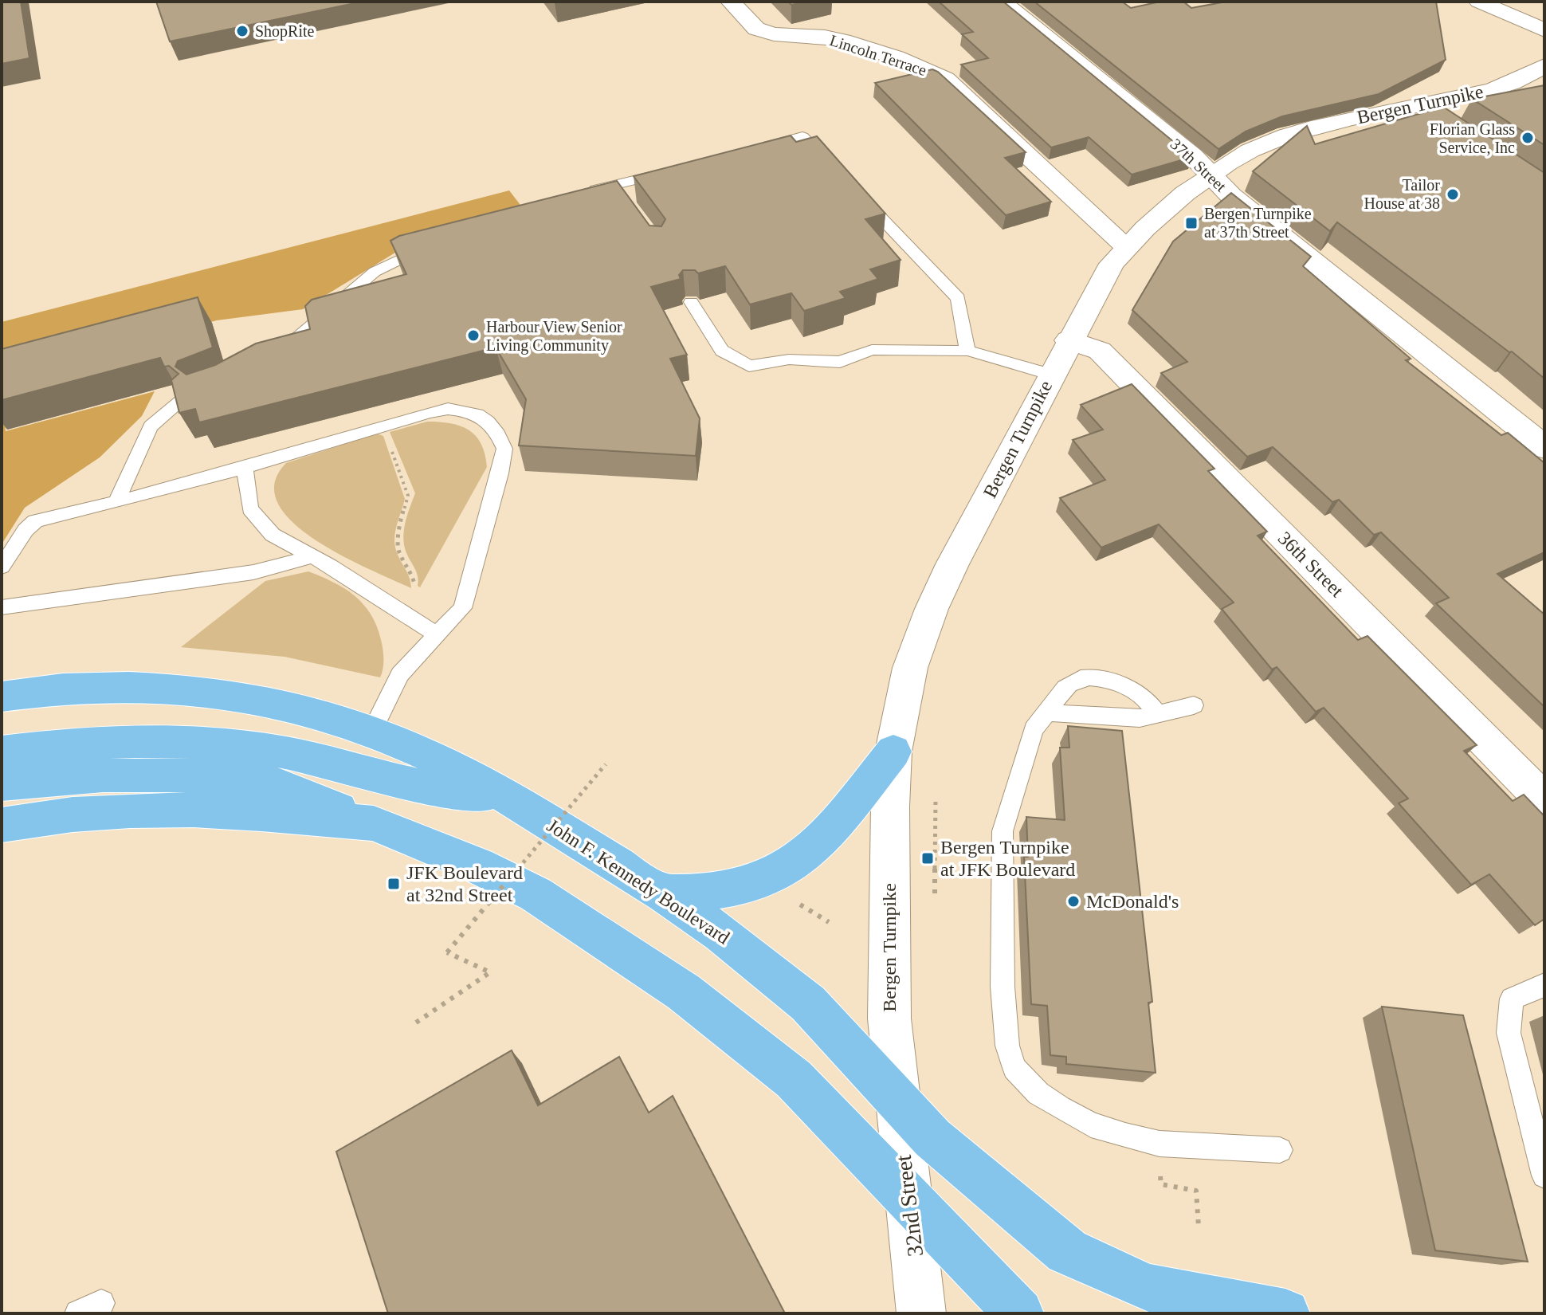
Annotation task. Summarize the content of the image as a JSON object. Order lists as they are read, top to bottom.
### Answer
{
  "streets": {
    "main road": ["John F. Kennedy Boulevard"],
    "street": [
      "Lincoln Terrace",
      "Bergen Turnpike",
      "37th Street",
      "36th Street",
      "32nd Street"
    ]
  },
  "crossings": [
    ["Lincoln Terrace", "Bergen Turnpike"],
    ["Bergen Turnpike", "37th Street"],
    ["Bergen Turnpike", "36th Street"],
    ["Bergen Turnpike", "John F. Kennedy Boulevard"],
    ["Bergen Turnpike", "32nd Street"],
    ["John F. Kennedy Boulevard", "32nd Street"]
  ],
  "places": {
    "other": [
      "ShopRite",
      "Florian Glass Service, Inc",
      "Tailor House at 38",
      "Harbour View Senior Living Community",
      "McDonald's"
    ],
    "transit": ["Bergen Turnpike at 37th Street", "Bergen Turnpike at JFK Boulevard", "JFK Boulevard at 32nd Street"]
  }
}
